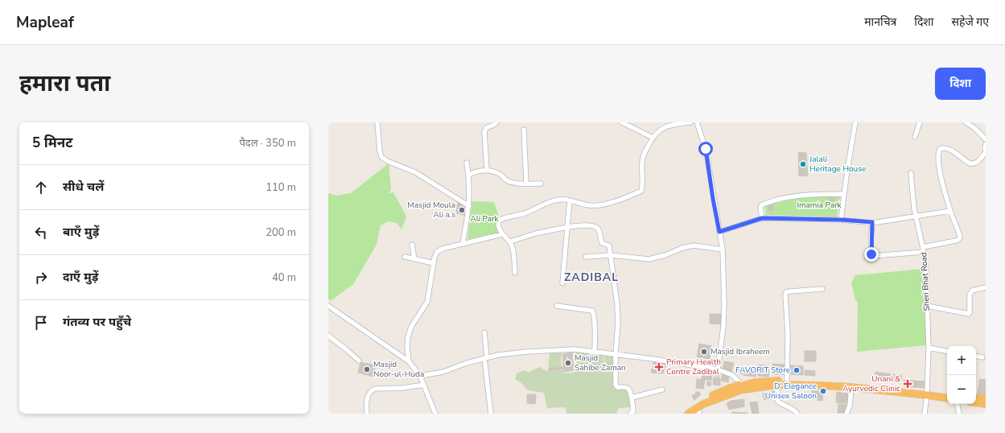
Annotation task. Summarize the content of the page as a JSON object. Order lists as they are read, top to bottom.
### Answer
{
  "streets": {
    "street": ["Sheri Bhat Road"]
  },
  "districts": ["ZADIBAL"],
  "parks": ["Imamia Park", "Ali Park"],
  "places": {
    "other": [
      "Jalali Heritage House",
      "Masjid Moula Ali a.s",
      "Masjid Ibraheem",
      "Masjid Sahibe Zaman",
      "Masjid Noor-ul-Huda",
      "FAVORIT Store",
      "D' Elegance Unisex Saloon"
    ],
    "health": ["Primary Health Centre Zadibal", "Unani & Ayurvedic Clinic"]
  },
  "page": {
    "header": "Mapleaf",
    "nav": ["मानचित्र", "दिशा", "सहेजे गए"],
    "buttons": "दिशा",
    "title": "हमारा पता",
    "heading": ["5 मिनट", "पैदल · 350 m"],
    "list": [
      ["सीधे चलें", "110 m"],
      ["बाएँ मुड़ें", "200 m"],
      ["दाएँ मुड़ें", "40 m"],
      "गंतव्य पर पहुँचे"
    ],
    "map_buttons": ["+", "−"]
  }
}
